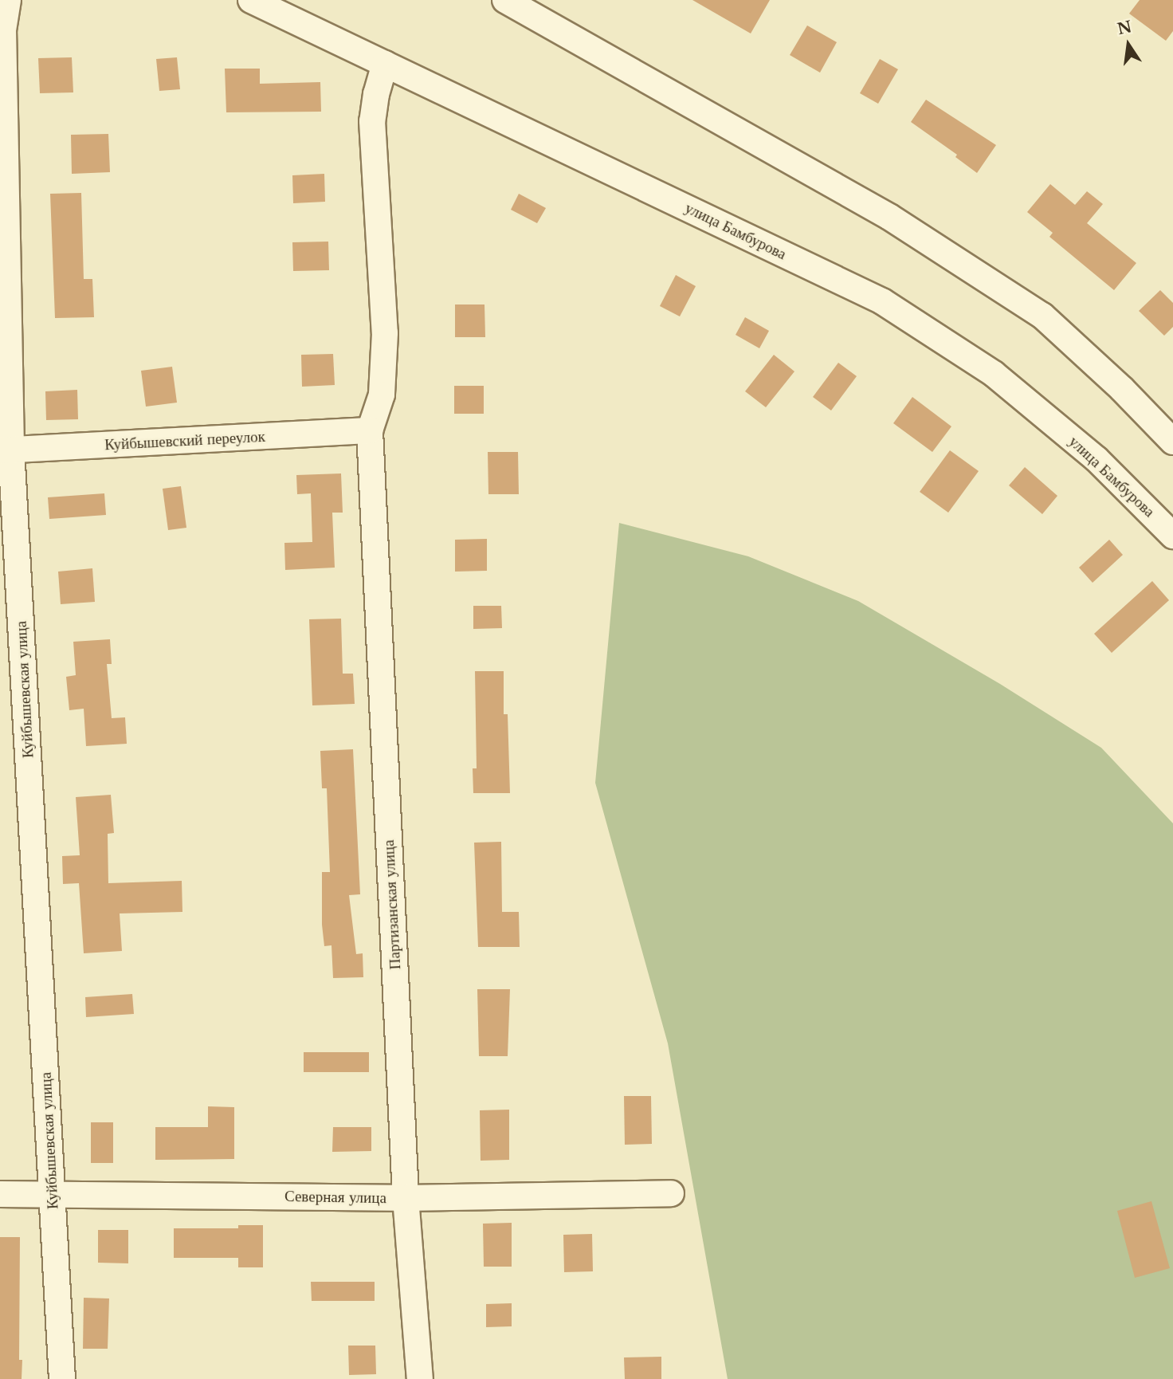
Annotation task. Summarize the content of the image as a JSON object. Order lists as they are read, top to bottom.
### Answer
{
  "streets": {
    "street": [
      "улица Бамбурова",
      "Куйбышевский переулок",
      "Куйбышевская улица",
      "Партизанская улица",
      "Северная улица"
    ]
  },
  "crossings": [
    ["Куйбышевский переулок", "Куйбышевская улица"],
    ["Куйбышевский переулок", "Партизанская улица"],
    ["Куйбышевская улица", "Северная улица"],
    ["Партизанская улица", "Северная улица"]
  ],
  "north": "top"
}
